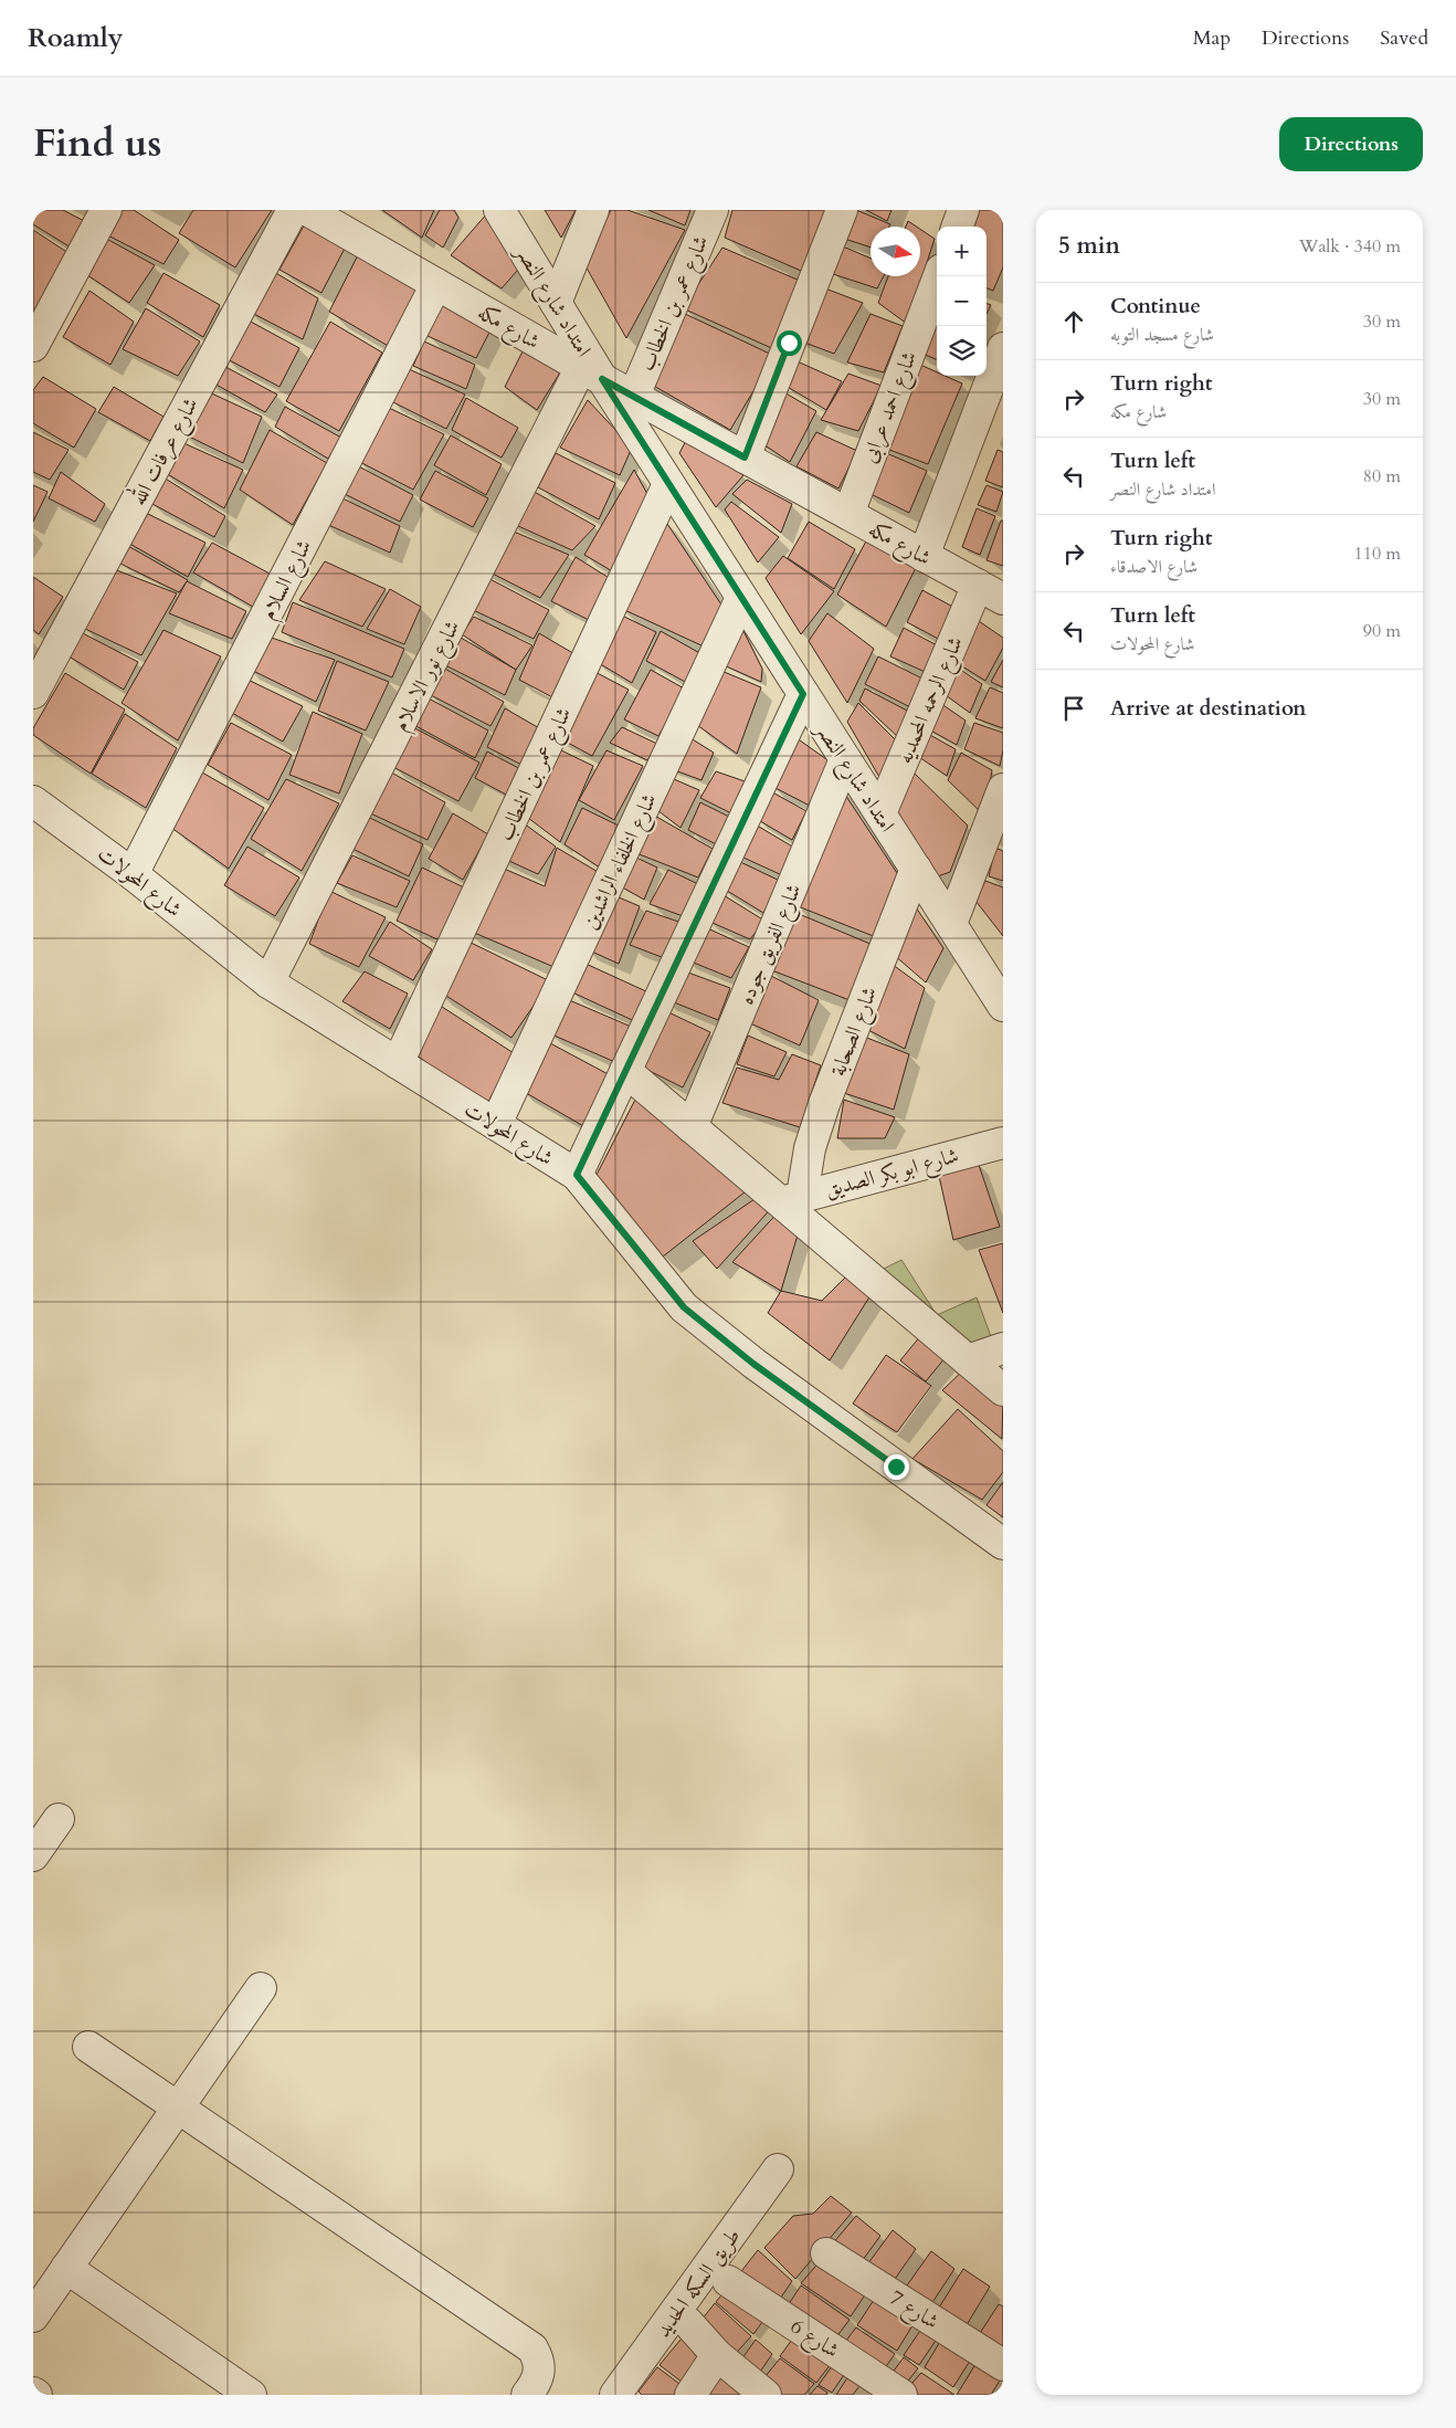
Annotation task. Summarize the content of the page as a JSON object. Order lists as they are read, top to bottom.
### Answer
{
  "streets": {
    "street": [
      "امتداد شارع النصر",
      "شارع عمر بن الخطاب",
      "شارع مكه",
      "شارع احمد عرابى",
      "شارع عرفات الله",
      "شارع السلام",
      "شارع نور الاسلام",
      "شارع الرحمه المحمديه",
      "شارع الخلفاء الراشدين",
      "شارع المحولات",
      "شارع الفريق جوده",
      "شارع الصحابة",
      "شارع ابو بكر الصديق",
      "طريق السكه الحديد",
      "شارع 7",
      "شارع 6"
    ]
  },
  "crossings": [
    ["امتداد شارع النصر", "شارع عمر بن الخطاب"],
    ["امتداد شارع النصر", "شارع مكه"],
    ["امتداد شارع النصر", "شارع نور الاسلام"],
    ["امتداد شارع النصر", "شارع الرحمه المحمديه"],
    ["امتداد شارع النصر", "شارع الخلفاء الراشدين"],
    ["امتداد شارع النصر", "شارع الفريق جوده"],
    ["امتداد شارع النصر", "شارع الصحابة"],
    ["شارع عمر بن الخطاب", "شارع مكه"],
    ["شارع عمر بن الخطاب", "شارع المحولات"],
    ["شارع مكه", "شارع احمد عرابى"],
    ["شارع مكه", "شارع السلام"],
    ["شارع مكه", "شارع نور الاسلام"],
    ["شارع مكه", "شارع الرحمه المحمديه"],
    ["شارع السلام", "شارع المحولات"],
    ["شارع نور الاسلام", "شارع المحولات"],
    ["شارع الخلفاء الراشدين", "شارع المحولات"],
    ["شارع الصحابة", "شارع ابو بكر الصديق"]
  ],
  "north": "right",
  "page": {
    "header": "Roamly",
    "nav": ["Map", "Directions", "Saved"],
    "title": "Find us",
    "buttons": "Directions",
    "heading": ["5 min", "Walk · 340 m"],
    "map_buttons": ["+", "−"],
    "list": [
      ["Continue", "شارع مسجد التوبه", "30 m"],
      ["Turn right", "شارع مكه", "30 m"],
      ["Turn left", "امتداد شارع النصر", "80 m"],
      ["Turn right", "شارع الاصدقاء", "110 m"],
      ["Turn left", "شارع المحولات", "90 m"],
      "Arrive at destination"
    ]
  }
}
